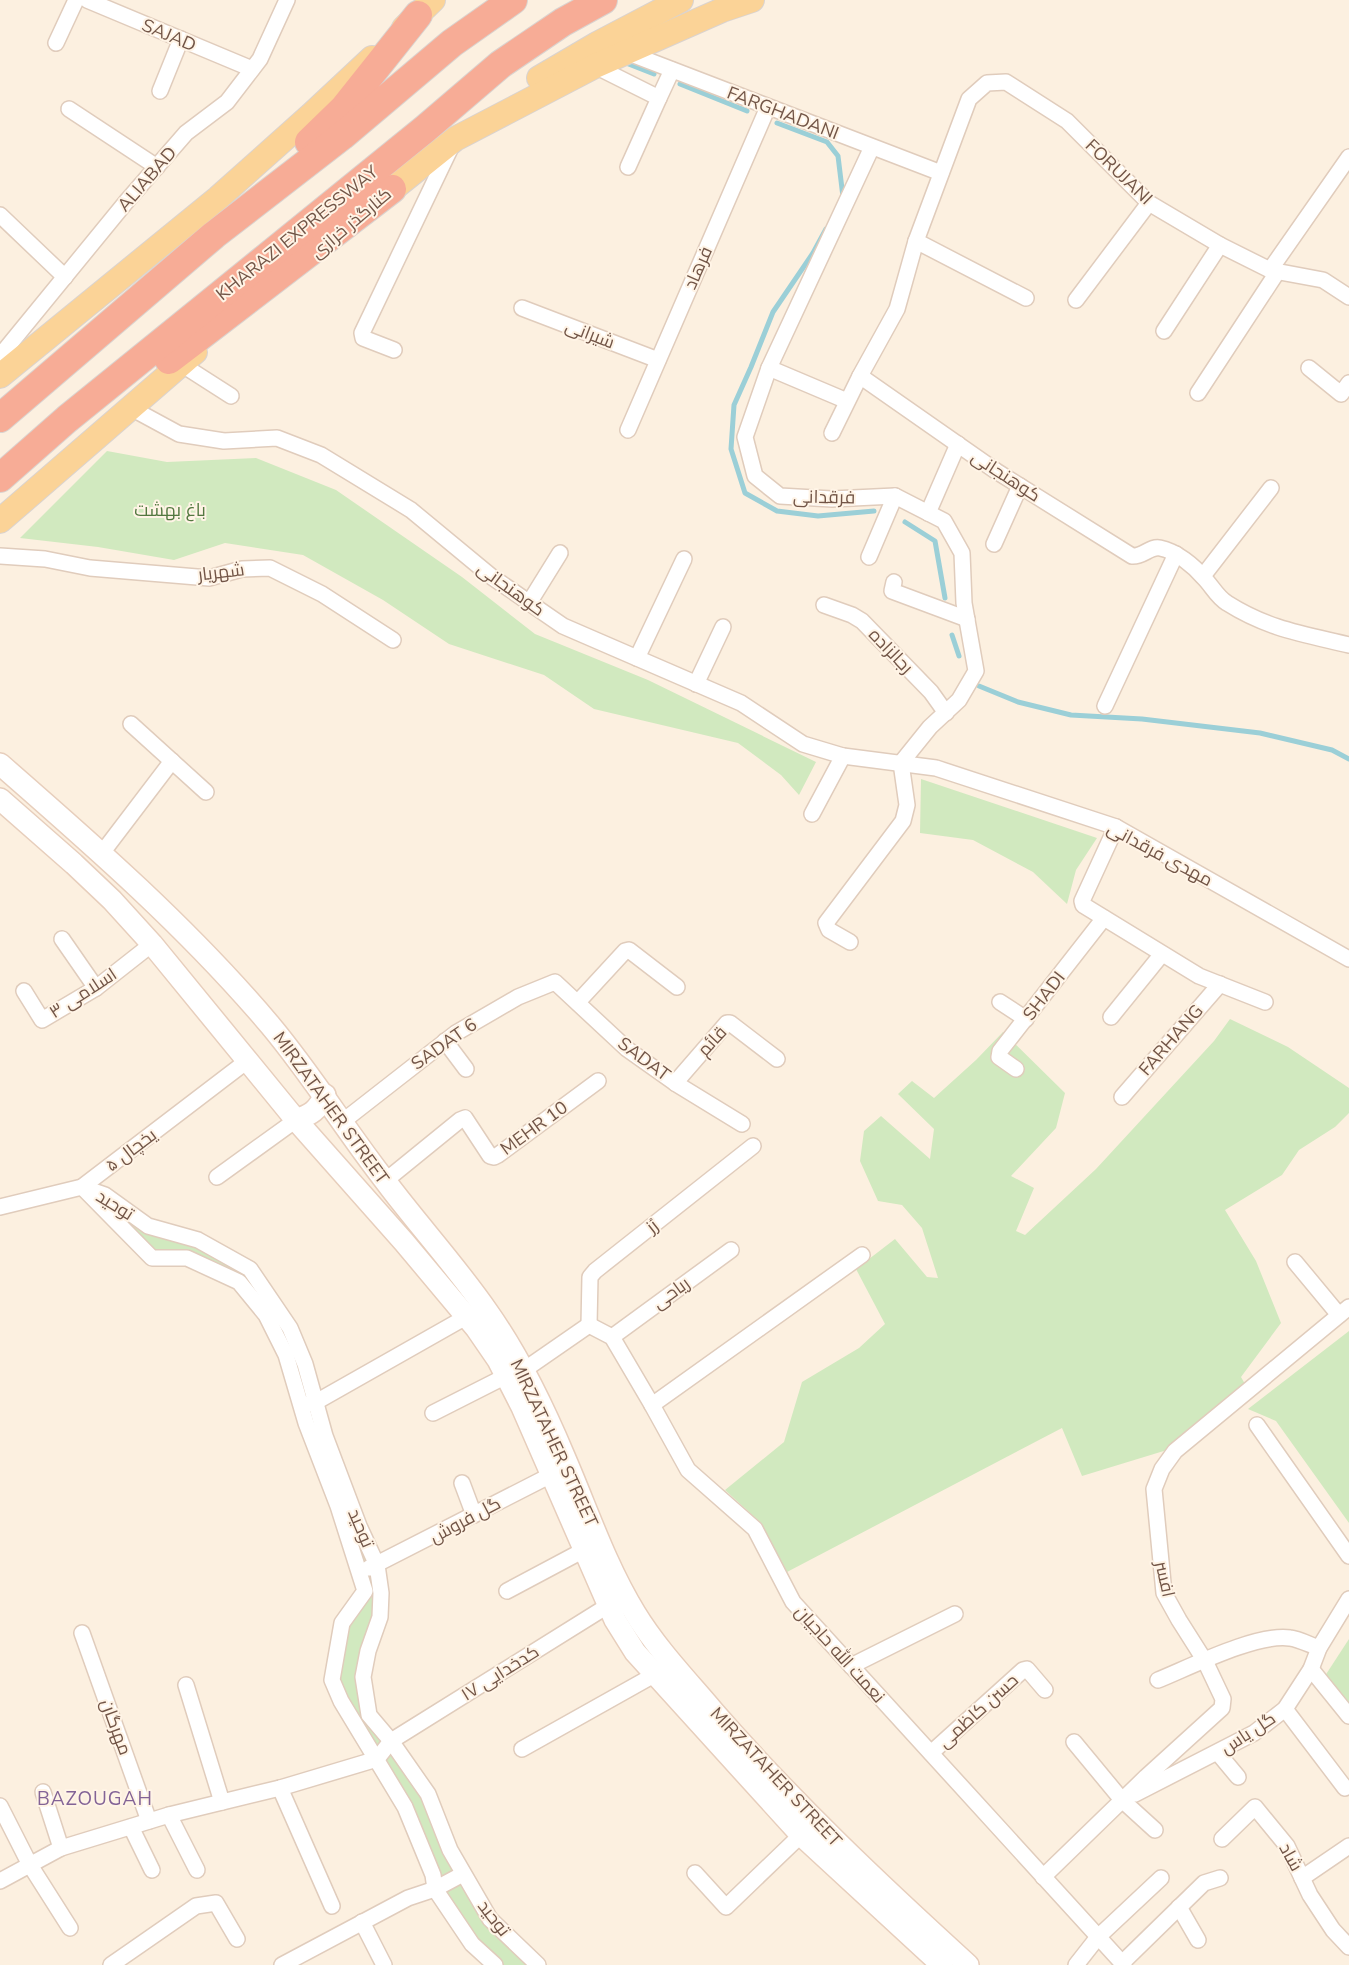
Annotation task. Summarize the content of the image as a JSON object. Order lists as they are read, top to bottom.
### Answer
{
  "streets": {
    "highway": ["KHARAZI EXPRESSWAY"],
    "main road": ["کنارگذر خرازی", "MIRZATAHER STREET"],
    "street": [
      "SAJAD",
      "FARGHADANI",
      "FORUJANI",
      "ALIABAD",
      "فرهاد",
      "شیرانی",
      "کوهنجانی",
      "فرقدانی",
      "شهریار",
      "رجالزاده",
      "مهدی فرقدانی",
      "اسلامی ۳",
      "SHADI",
      "FARHANG",
      "قائم",
      "SADAT 6",
      "SADAT",
      "MEHR 10",
      "یخچال ۵",
      "توحید",
      "رُز",
      "ریاحی",
      "گل فروش",
      "افسر",
      "نعمت الله حاجیان",
      "کدخدایی ۱۷",
      "حسن کاظمی",
      "مهرگان",
      "گل یاس",
      "شاد"
    ]
  },
  "crossings": [
    ["SAJAD", "ALIABAD"],
    ["FARGHADANI", "FORUJANI"],
    ["FARGHADANI", "کنارگذر خرازی"],
    ["FARGHADANI", "فرهاد"],
    ["FARGHADANI", "فرقدانی"],
    ["کنارگذر خرازی", "کوهنجانی"],
    ["فرهاد", "شیرانی"],
    ["کوهنجانی", "مهدی فرقدانی"],
    ["فرقدانی", "رجالزاده"],
    ["اسلامی ۳", "MIRZATAHER STREET"],
    ["قائم", "SADAT"],
    ["SADAT 6", "SADAT"],
    ["SADAT 6", "MIRZATAHER STREET"],
    ["MIRZATAHER STREET", "MEHR 10"],
    ["MIRZATAHER STREET", "یخچال ۵"],
    ["MIRZATAHER STREET", "گل فروش"],
    ["MIRZATAHER STREET", "کدخدایی ۱۷"],
    ["یخچال ۵", "توحید"],
    ["توحید", "گل فروش"],
    ["توحید", "کدخدایی ۱۷"],
    ["ریاحی", "نعمت الله حاجیان"],
    ["افسر", "نعمت الله حاجیان"],
    ["افسر", "گل یاس"],
    ["نعمت الله حاجیان", "حسن کاظمی"]
  ],
  "districts": ["BAZOUGAH"],
  "parks": ["باغ بهشت"]
}
